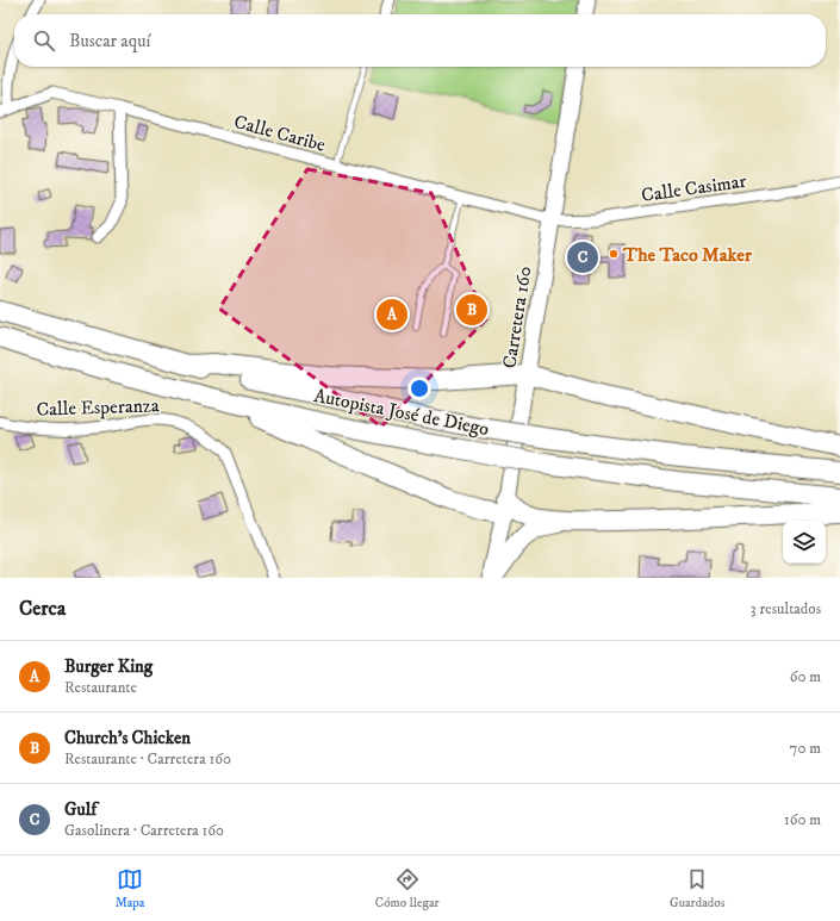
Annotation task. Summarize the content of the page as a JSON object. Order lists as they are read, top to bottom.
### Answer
{
  "streets": {
    "highway": ["Autopista José de Diego"],
    "street": [
      "Calle Caribe",
      "Calle Casimar",
      "Carretera 160",
      "Calle Esperanza"
    ]
  },
  "crossings": [
    ["Calle Caribe", "Calle Casimar"],
    ["Calle Caribe", "Carretera 160"],
    ["Calle Casimar", "Carretera 160"]
  ],
  "places": ["The Taco Maker"],
  "page": {
    "search": "Buscar aquí",
    "pins": ["C", "B", "A"],
    "heading": ["Cerca", "3 resultados"],
    "list": [
      {
        "mark": "A",
        "name": "Burger King",
        "note": "Restaurante",
        "value": "60 m"
      },
      {
        "mark": "B",
        "name": "Church's Chicken",
        "note": "Restaurante · Carretera 160",
        "value": "70 m"
      },
      {
        "mark": "C",
        "name": "Gulf",
        "note": "Gasolinera · Carretera 160",
        "value": "160 m"
      }
    ],
    "nav": ["Mapa", "Cómo llegar", "Guardados"]
  }
}
